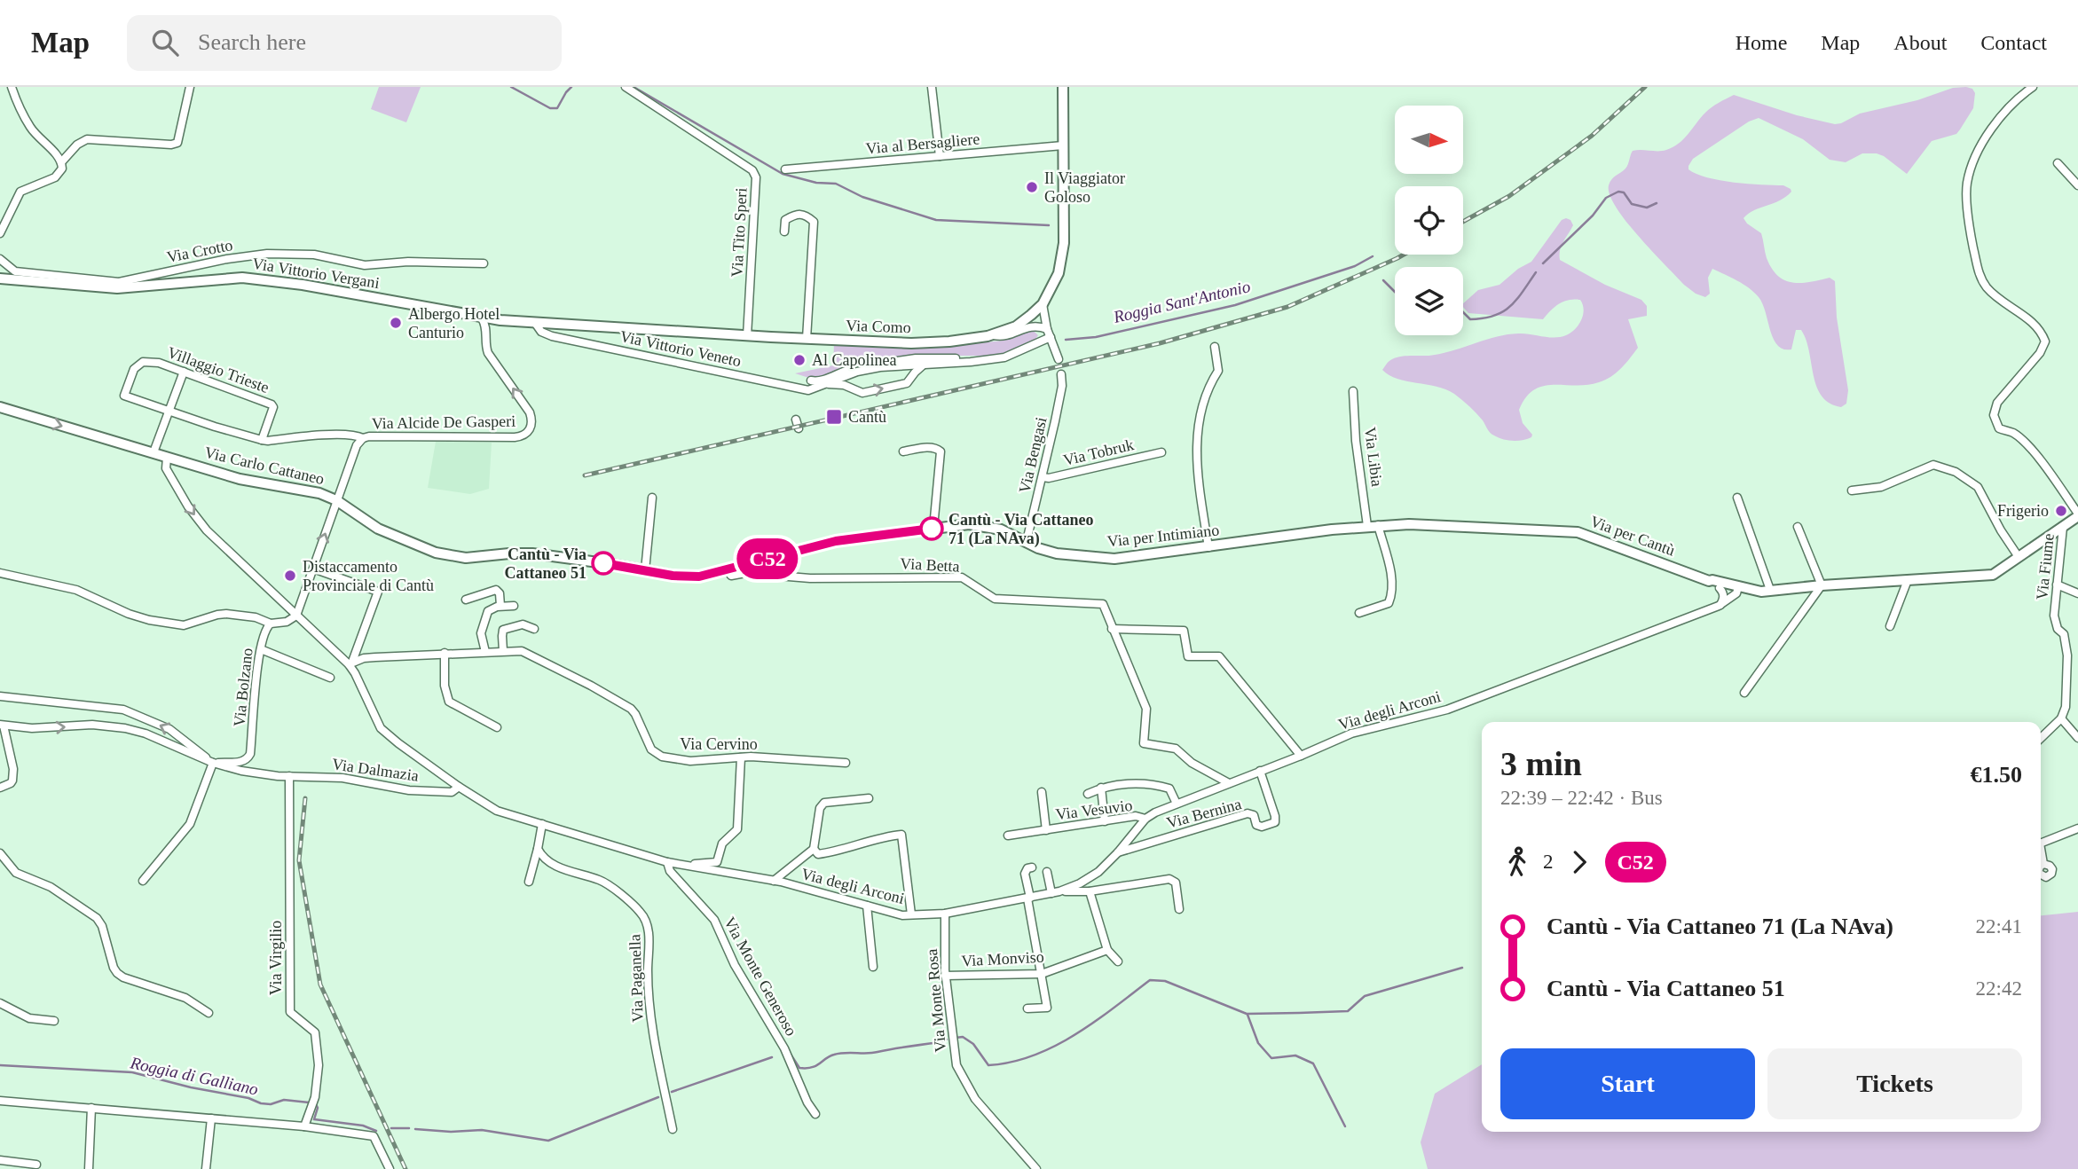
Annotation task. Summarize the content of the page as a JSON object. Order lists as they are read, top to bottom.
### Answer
{
  "streets": {
    "street": [
      "Via al Bersagliere",
      "Via Tito Speri",
      "Via Crotto",
      "Via Vittorio Vergani",
      "Via Como",
      "Via Vittorio Veneto",
      "Villaggio Trieste",
      "Via Alcide De Gasperi",
      "Via Tobruk",
      "Via Bengasi",
      "Via Libia",
      "Via Carlo Cattaneo",
      "Via per Intimiano",
      "Via per Cantù",
      "Via Betta",
      "Via Fiume",
      "Via Bolzano",
      "Via degli Arconi",
      "Via Cervino",
      "Via Dalmazia",
      "Via Vesuvio",
      "Via Bernina",
      "Via Virgilio",
      "Via Monviso",
      "Via Monte Generoso",
      "Via Paganella",
      "Via Monte Rosa"
    ]
  },
  "crossings": [
    ["Via al Bersagliere", "Via Como"],
    ["Via Tito Speri", "Via Como"],
    ["Via Vittorio Vergani", "Via Como"],
    ["Via Vittorio Vergani", "Via Alcide De Gasperi"],
    ["Via Como", "Via Vittorio Veneto"],
    ["Via Como", "Via Alcide De Gasperi"],
    ["Via Tobruk", "Via Bengasi"],
    ["Via Bengasi", "Via Carlo Cattaneo"],
    ["Via Bengasi", "Via per Intimiano"],
    ["Via Libia", "Via per Cantù"],
    ["Via Carlo Cattaneo", "Via per Intimiano"],
    ["Via Carlo Cattaneo", "Via Betta"],
    ["Via Carlo Cattaneo", "Via degli Arconi"],
    ["Via per Intimiano", "Via per Cantù"],
    ["Via per Cantù", "Via Fiume"],
    ["Via per Cantù", "Via degli Arconi"],
    ["Via Betta", "Via degli Arconi"],
    ["Via Bolzano", "Via Dalmazia"],
    ["Via degli Arconi", "Via Cervino"],
    ["Via degli Arconi", "Via Dalmazia"],
    ["Via degli Arconi", "Via Vesuvio"],
    ["Via degli Arconi", "Via Bernina"],
    ["Via degli Arconi", "Via Monte Generoso"],
    ["Via degli Arconi", "Via Monte Rosa"],
    ["Via Dalmazia", "Via Virgilio"],
    ["Via Monviso", "Via Monte Rosa"]
  ],
  "water": ["Roggia Sant'Antonio", "Roggia di Galliano"],
  "places": {
    "other": [
      "Il Viaggiator Goloso",
      "Albergo Hotel Canturio",
      "Al Capolinea",
      "Frigerio",
      "Cantù - Via Cattaneo 71 (La NAva)",
      "Cantù - Via Cattaneo 51",
      "Distaccamento Provinciale di Cantù"
    ],
    "transit": ["Cantù"]
  },
  "lines": ["bus line C52"],
  "north": "right",
  "page": {
    "header": "Map",
    "search": "Search here",
    "nav": [
      "Home",
      "Map",
      "About",
      "Contact"
    ],
    "on_map": "C52",
    "heading": ["3 min", "22:39 – 22:42 · Bus", "€1.50"],
    "legs": ["2", "C52"],
    "list": [
      {
        "name": "Cantù - Via Cattaneo 71 (La NAva)",
        "value": "22:41"
      },
      {
        "name": "Cantù - Via Cattaneo 51",
        "value": "22:42"
      }
    ],
    "buttons": ["Start", "Tickets"]
  }
}
